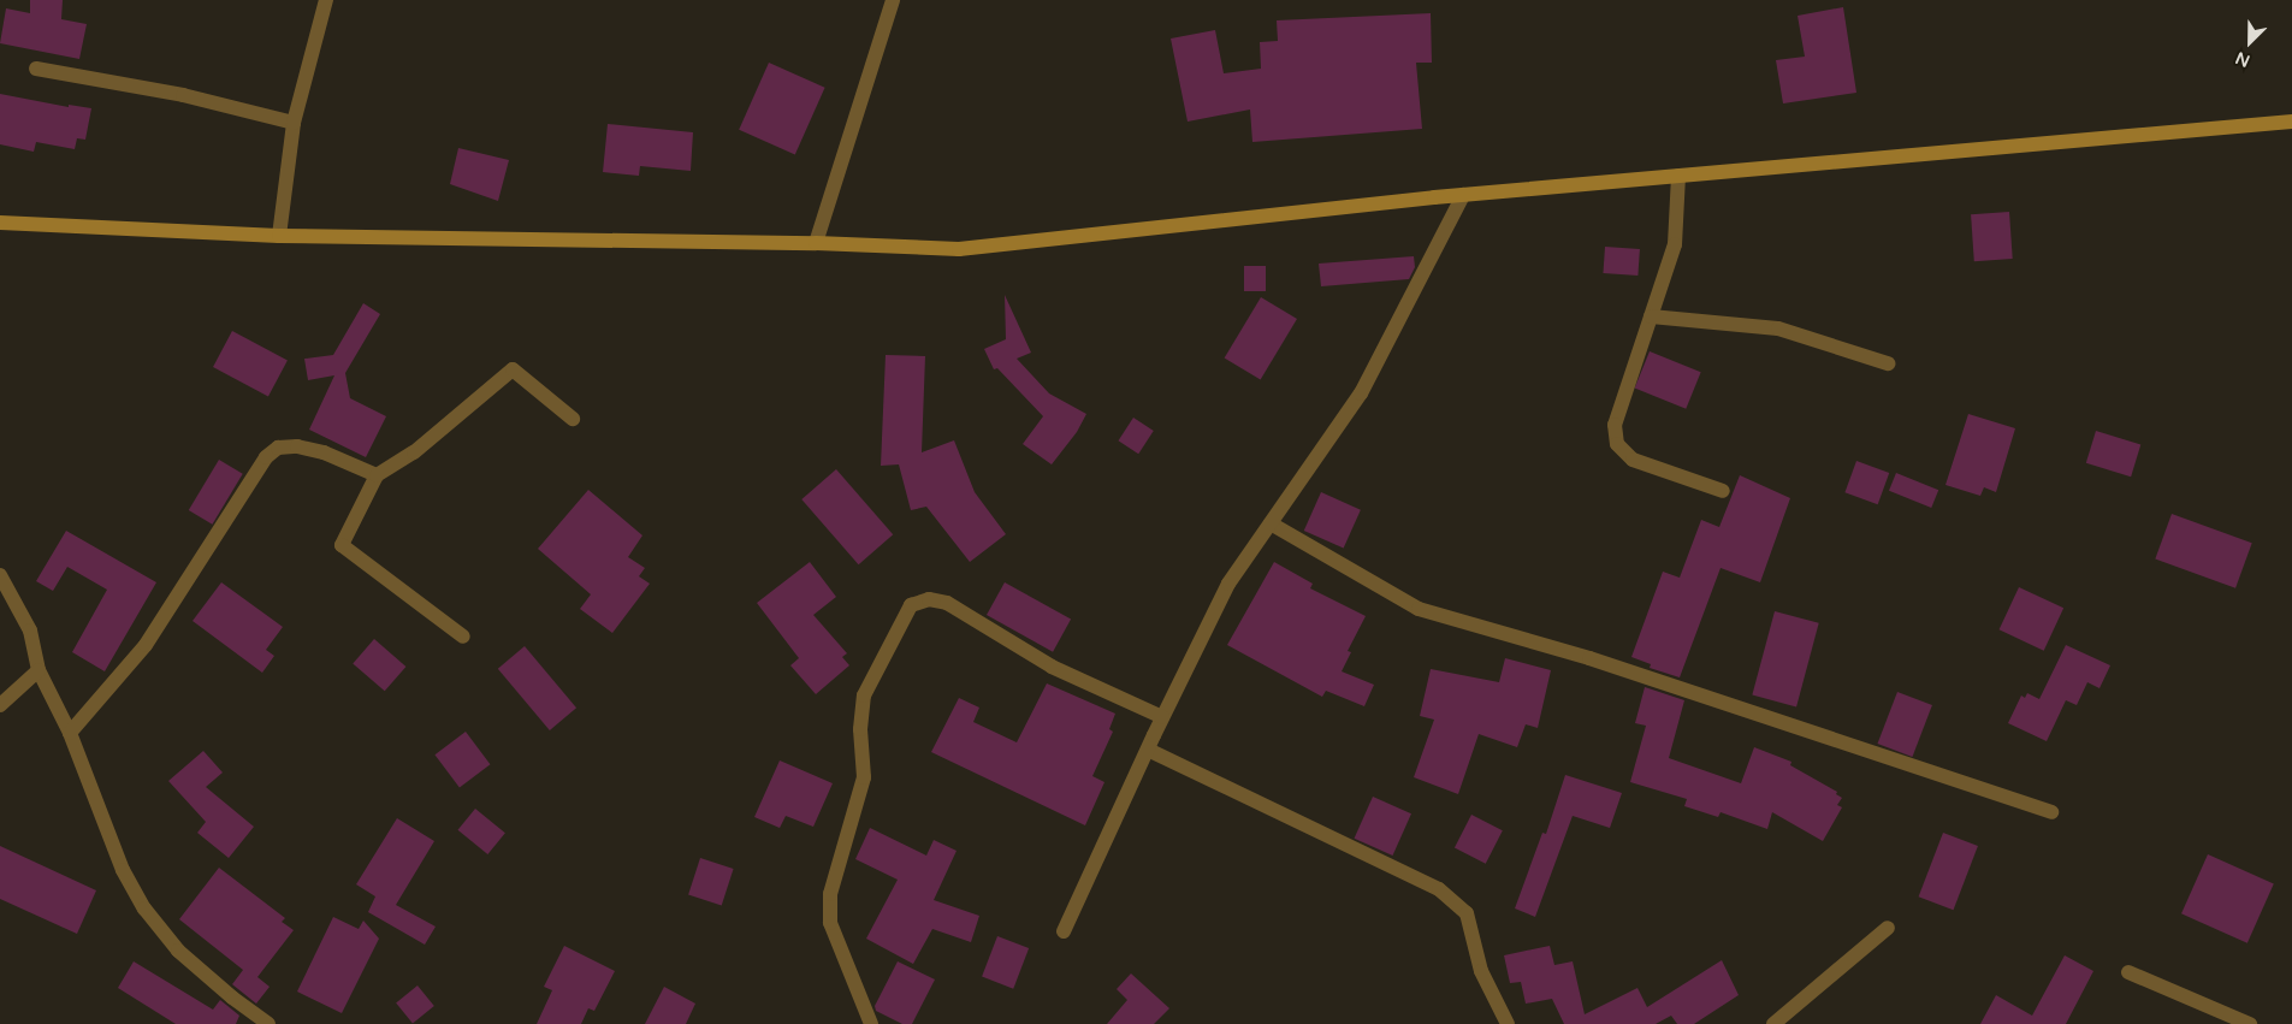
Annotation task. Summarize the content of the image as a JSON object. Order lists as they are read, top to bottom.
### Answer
{
  "north": "bottom left"
}
